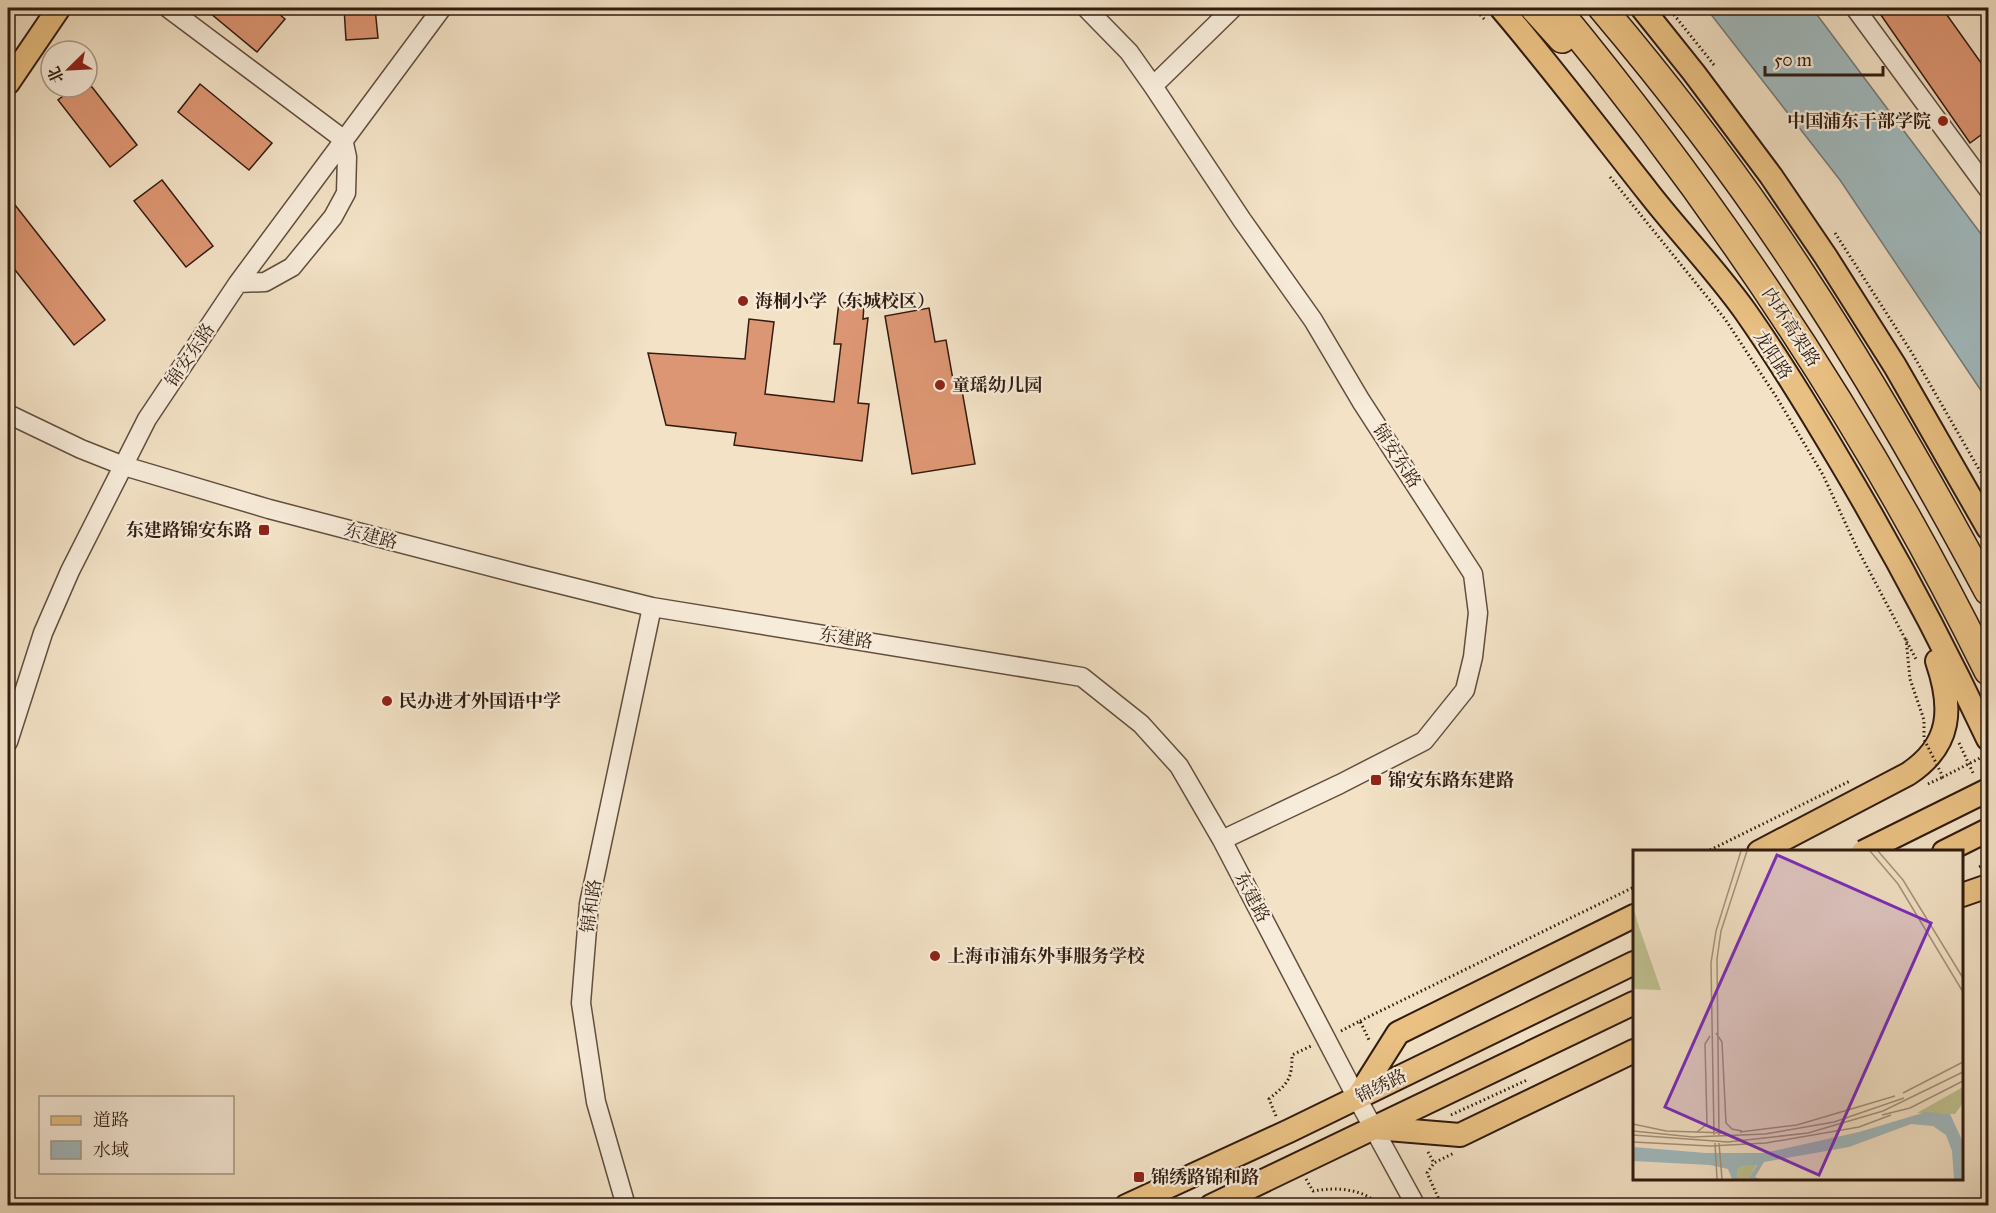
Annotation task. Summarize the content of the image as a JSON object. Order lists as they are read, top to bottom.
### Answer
{
  "streets": {
    "highway": ["内环高架路"],
    "main road": ["龙阳路", "锦绣路"],
    "street": ["锦安东路", "东建路", "锦和路"]
  },
  "crossings": [
    ["锦安东路", "东建路"],
    ["东建路", "锦和路"],
    ["东建路", "锦绣路"]
  ],
  "places": {
    "other": [
      "中国浦东干部学院",
      "海桐小学（东城校区）",
      "童瑶幼儿园",
      "民办进才外国语中学",
      "上海市浦东外事服务学校"
    ],
    "transit": ["东建路锦安东路", "锦安东路东建路", "锦绣路锦和路"]
  },
  "legend": ["道路", "水域"],
  "scale_bar": "50 m",
  "north": "bottom left"
}
